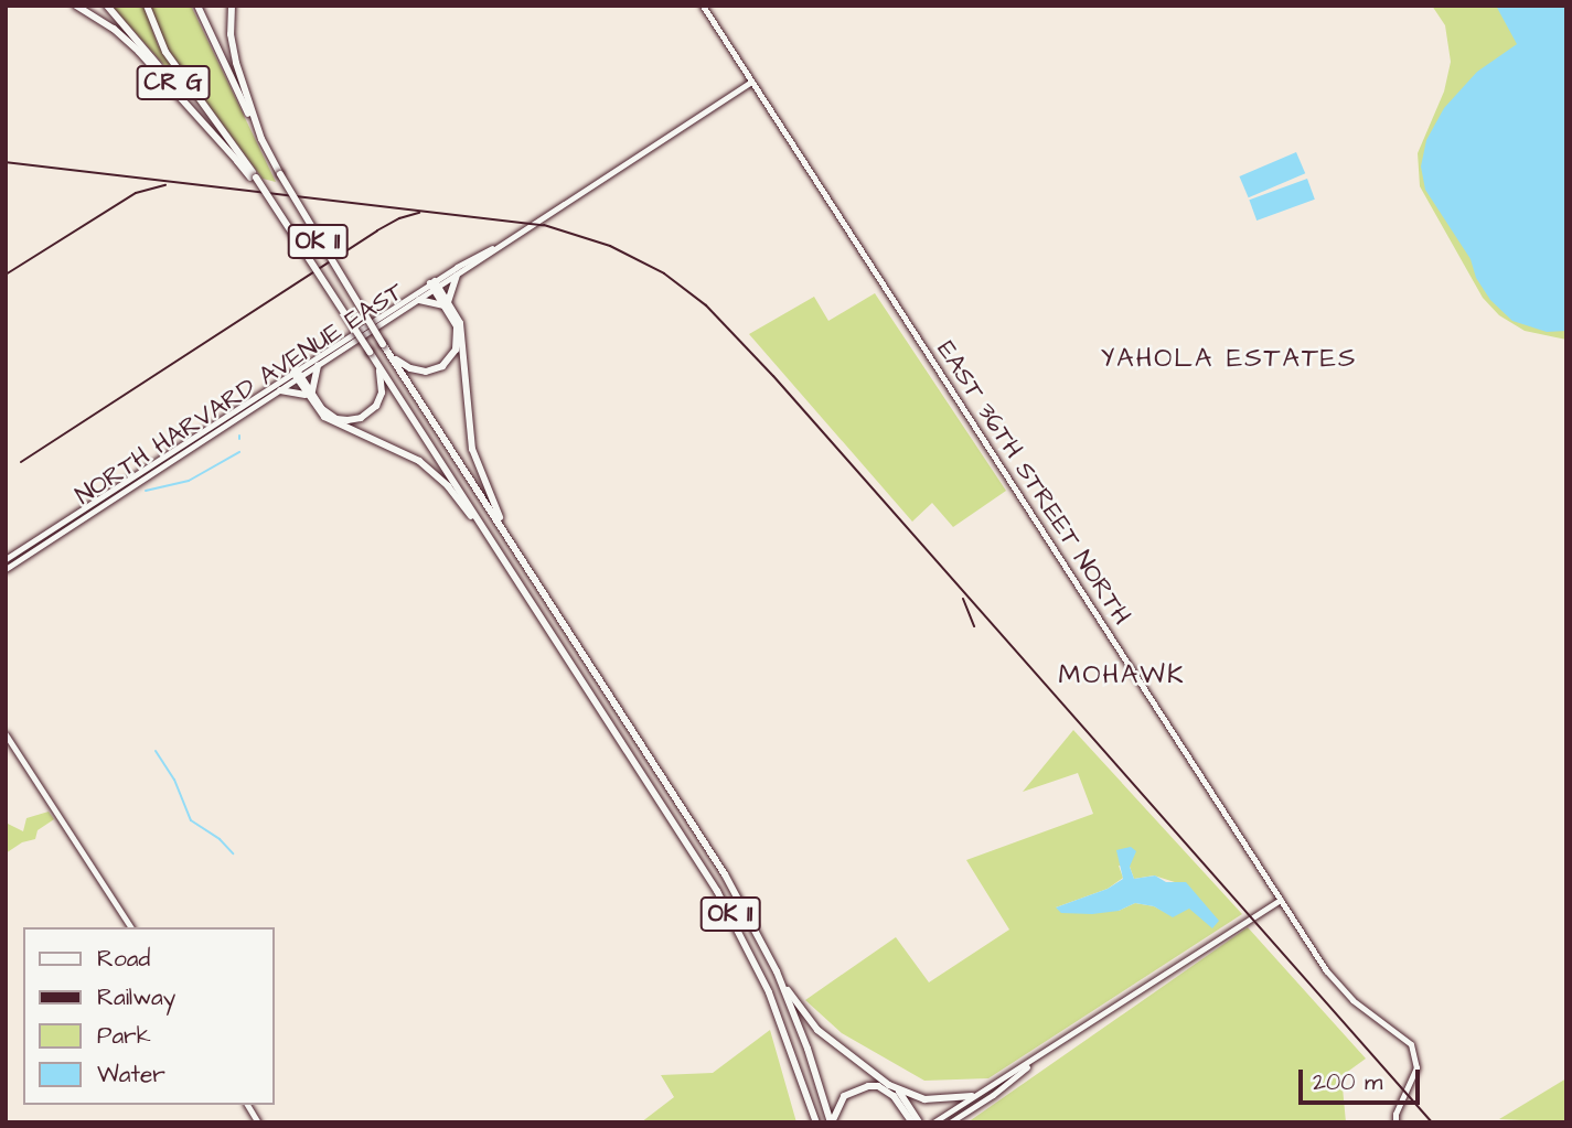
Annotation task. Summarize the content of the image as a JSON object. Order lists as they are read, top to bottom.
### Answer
{
  "streets": {
    "highway": ["CR G", "OK 11"],
    "main road": ["NORTH HARVARD AVENUE EAST", "EAST 36TH STREET NORTH"]
  },
  "crossings": [
    ["CR G", "OK 11"],
    ["NORTH HARVARD AVENUE EAST", "EAST 36TH STREET NORTH"]
  ],
  "districts": ["YAHOLA ESTATES", "MOHAWK"],
  "legend": [
    "Road",
    "Railway",
    "Park",
    "Water"
  ],
  "scale_bar": "200 m"
}
